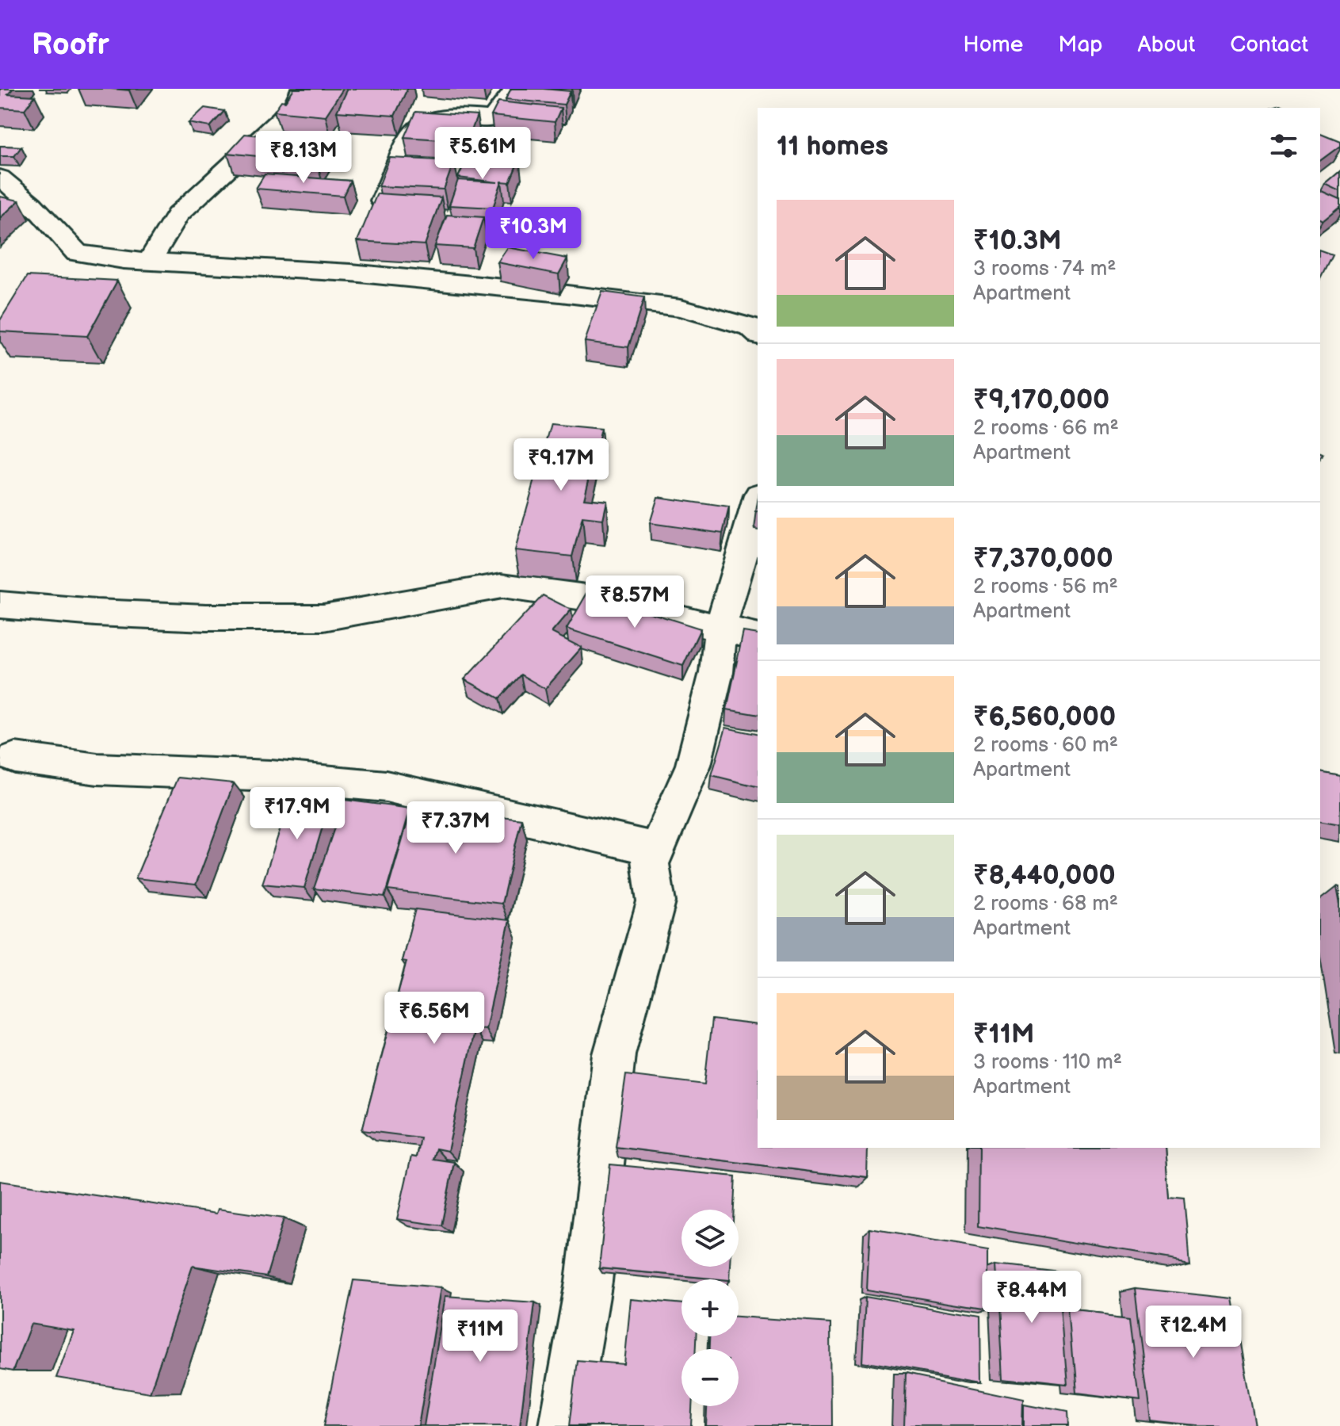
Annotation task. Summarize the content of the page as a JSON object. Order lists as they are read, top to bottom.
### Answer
{
  "page": {
    "header": "Roofr",
    "nav": [
      "Home",
      "Map",
      "About",
      "Contact"
    ],
    "heading": "11 homes",
    "price": [
      "₹5.61M",
      "₹8.13M",
      "₹10.3M",
      "₹9.17M",
      "₹8.57M",
      "₹17.9M",
      "₹7.37M",
      "₹6.56M",
      "₹8.44M",
      "₹12.4M",
      "₹11M"
    ],
    "list": [
      {
        "name": "₹10.3M",
        "note": "3 rooms · 74 m² · Apartment"
      },
      {
        "name": "₹9,170,000",
        "note": "2 rooms · 66 m² · Apartment"
      },
      {
        "name": "₹7,370,000",
        "note": "2 rooms · 56 m² · Apartment"
      },
      {
        "name": "₹6,560,000",
        "note": "2 rooms · 60 m² · Apartment"
      },
      {
        "name": "₹8,440,000",
        "note": "2 rooms · 68 m² · Apartment"
      },
      {
        "name": "₹11M",
        "note": "3 rooms · 110 m² · Apartment"
      }
    ],
    "map_buttons": ["+", "−"]
  }
}
